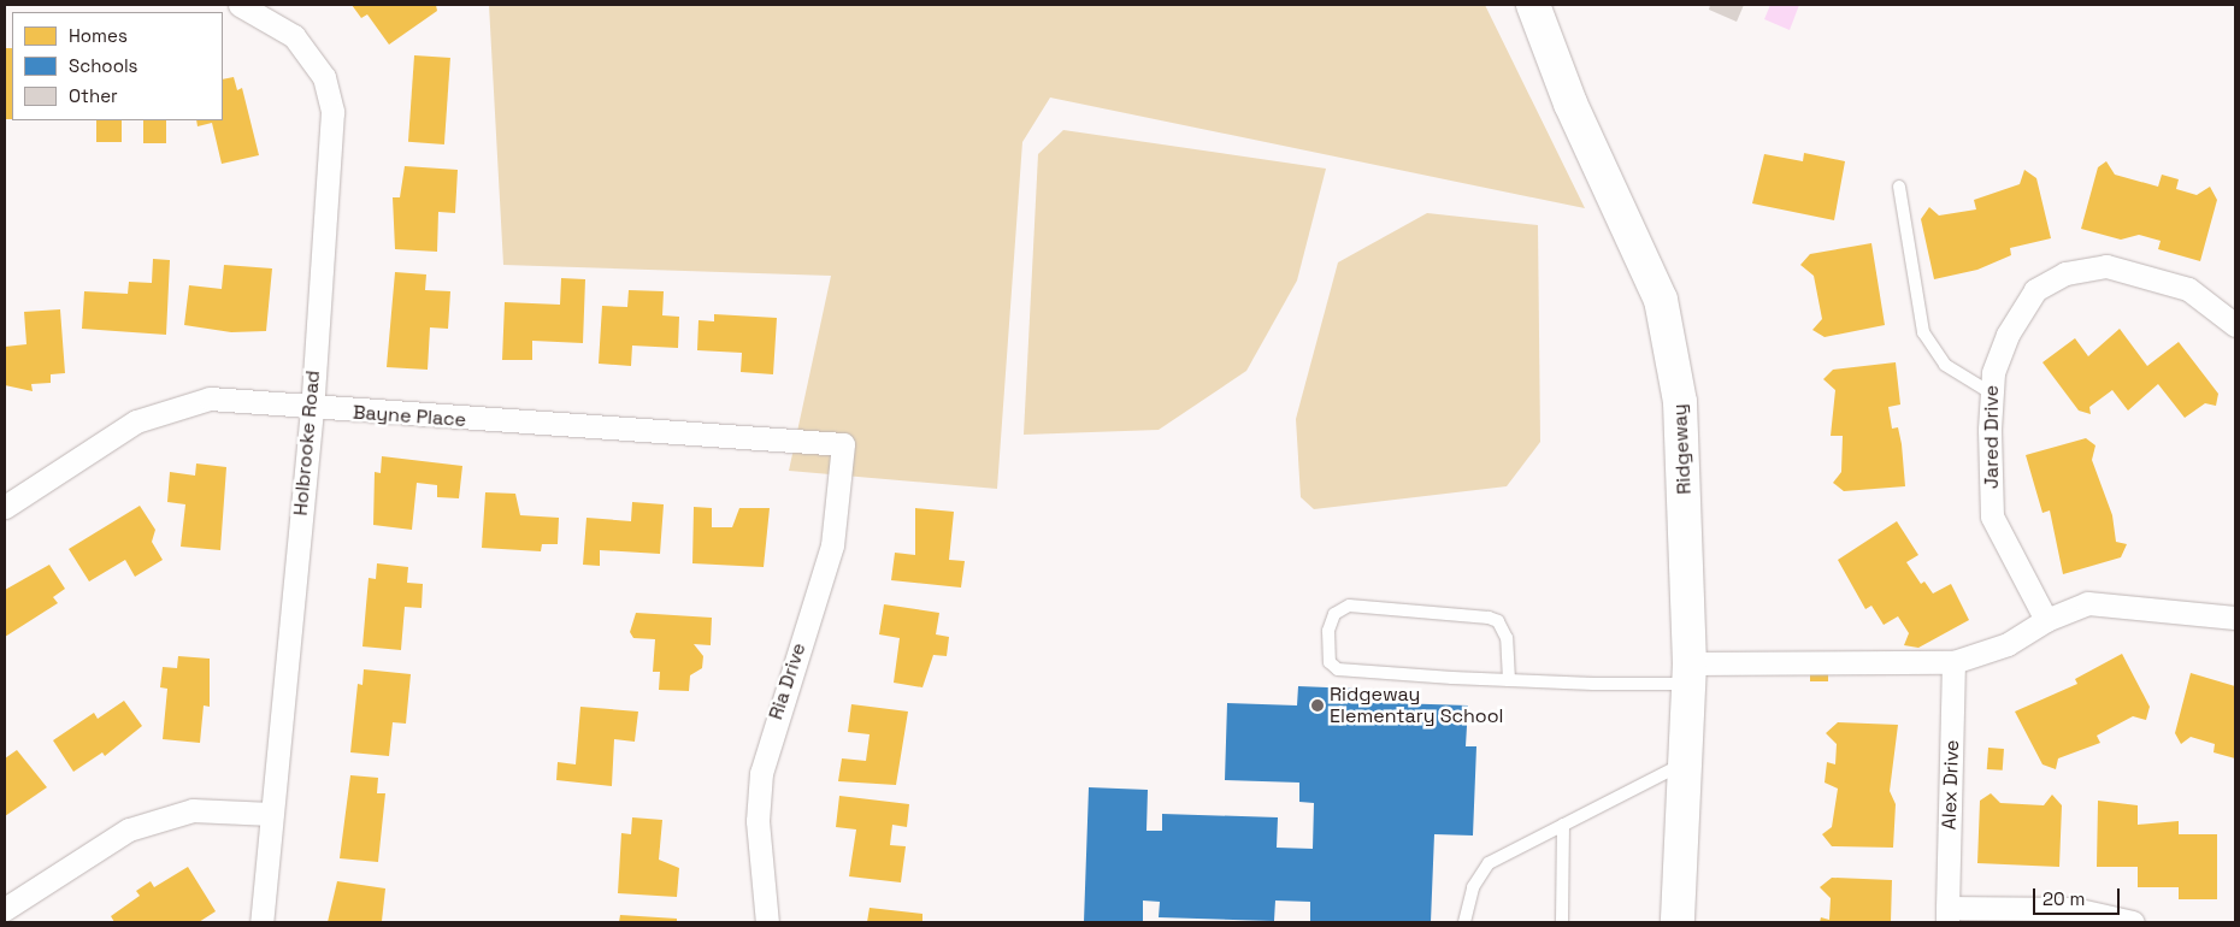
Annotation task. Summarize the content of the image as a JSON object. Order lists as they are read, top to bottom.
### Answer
{
  "streets": {
    "street": [
      "Bayne Place",
      "Jared Drive",
      "Holbrooke Road",
      "Ridgeway",
      "Ria Drive",
      "Alex Drive"
    ]
  },
  "crossings": [
    ["Bayne Place", "Holbrooke Road"],
    ["Bayne Place", "Ria Drive"]
  ],
  "places": ["Ridgeway Elementary School"],
  "legend": ["Homes", "Schools", "Other"],
  "scale_bar": "20 m"
}
